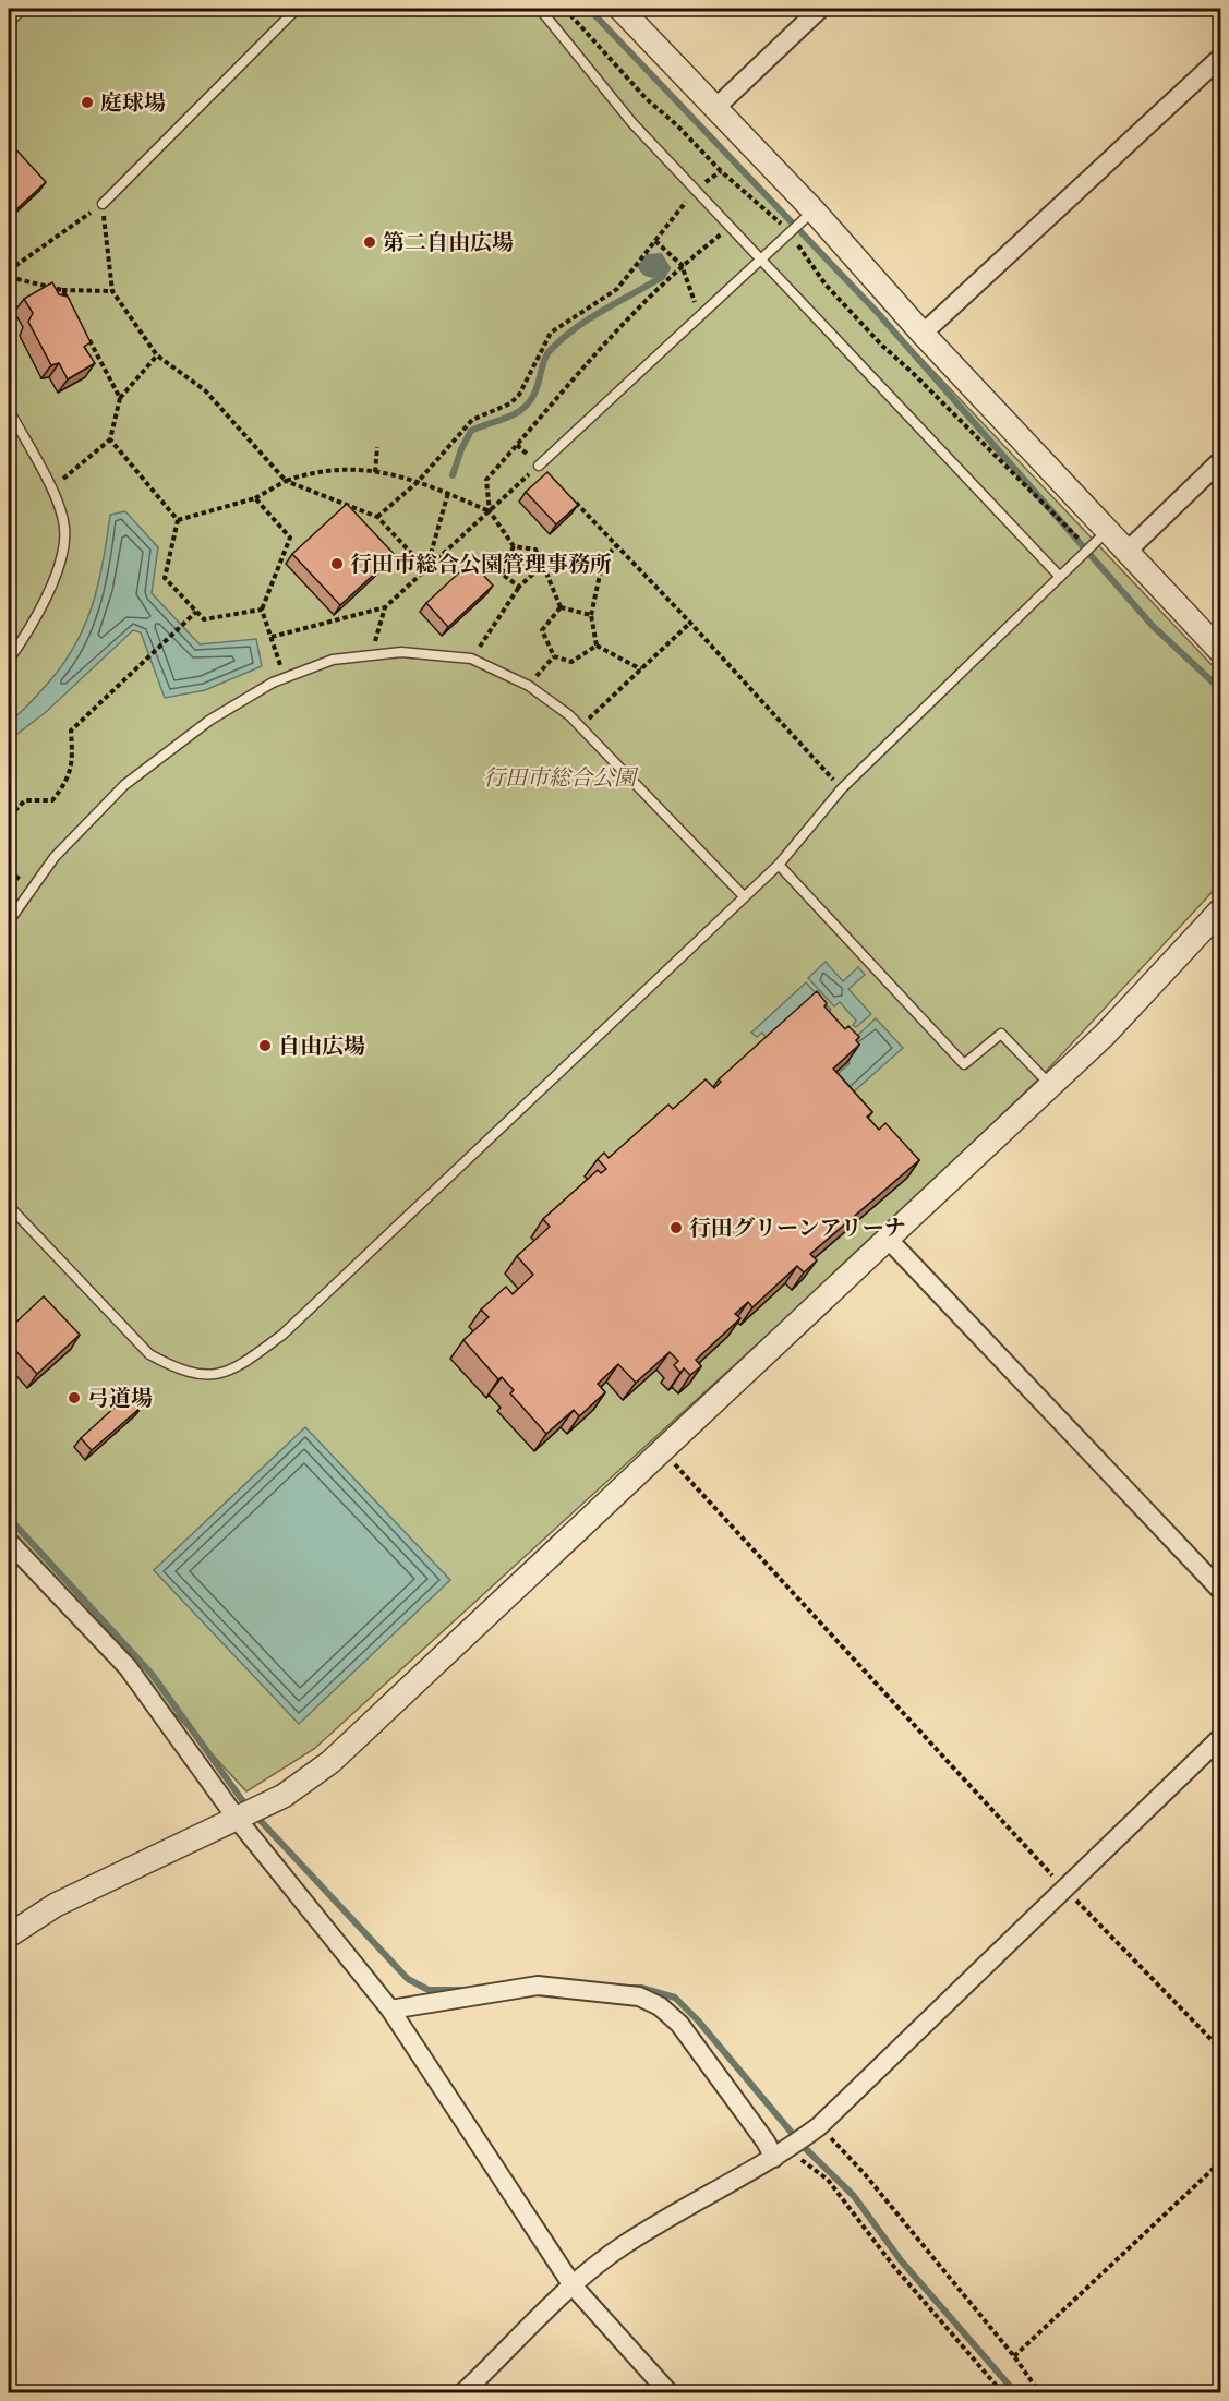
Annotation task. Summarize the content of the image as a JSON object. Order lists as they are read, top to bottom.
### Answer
{
  "parks": ["行田市総合公園"],
  "places": [
    "庭球場",
    "第二自由広場",
    "行田市総合公園管理事務所",
    "自由広場",
    "行田グリーンアリーナ",
    "弓道場"
  ]
}
